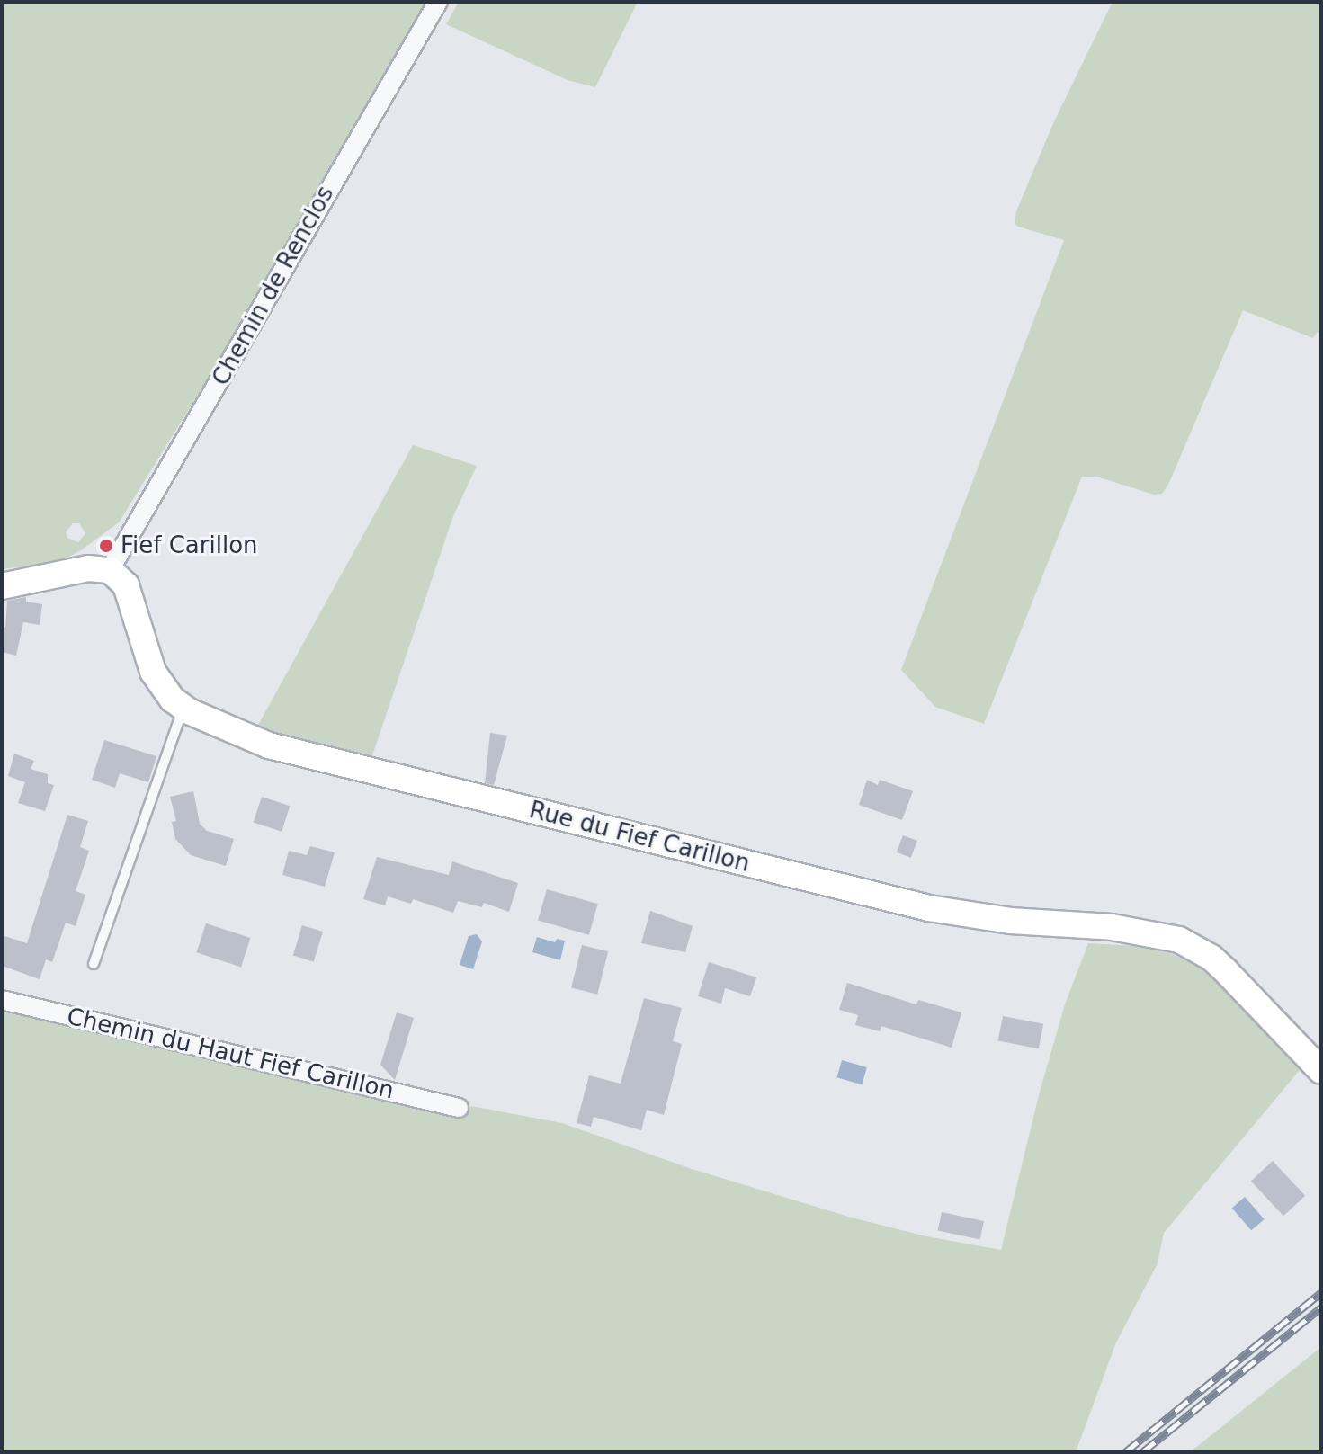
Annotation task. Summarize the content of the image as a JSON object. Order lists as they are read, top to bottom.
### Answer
{
  "streets": {
    "street": ["Chemin de Renclos", "Rue du Fief Carillon", "Chemin du Haut Fief Carillon"]
  },
  "crossings": [
    ["Chemin de Renclos", "Rue du Fief Carillon"]
  ],
  "places": ["Fief Carillon"]
}
